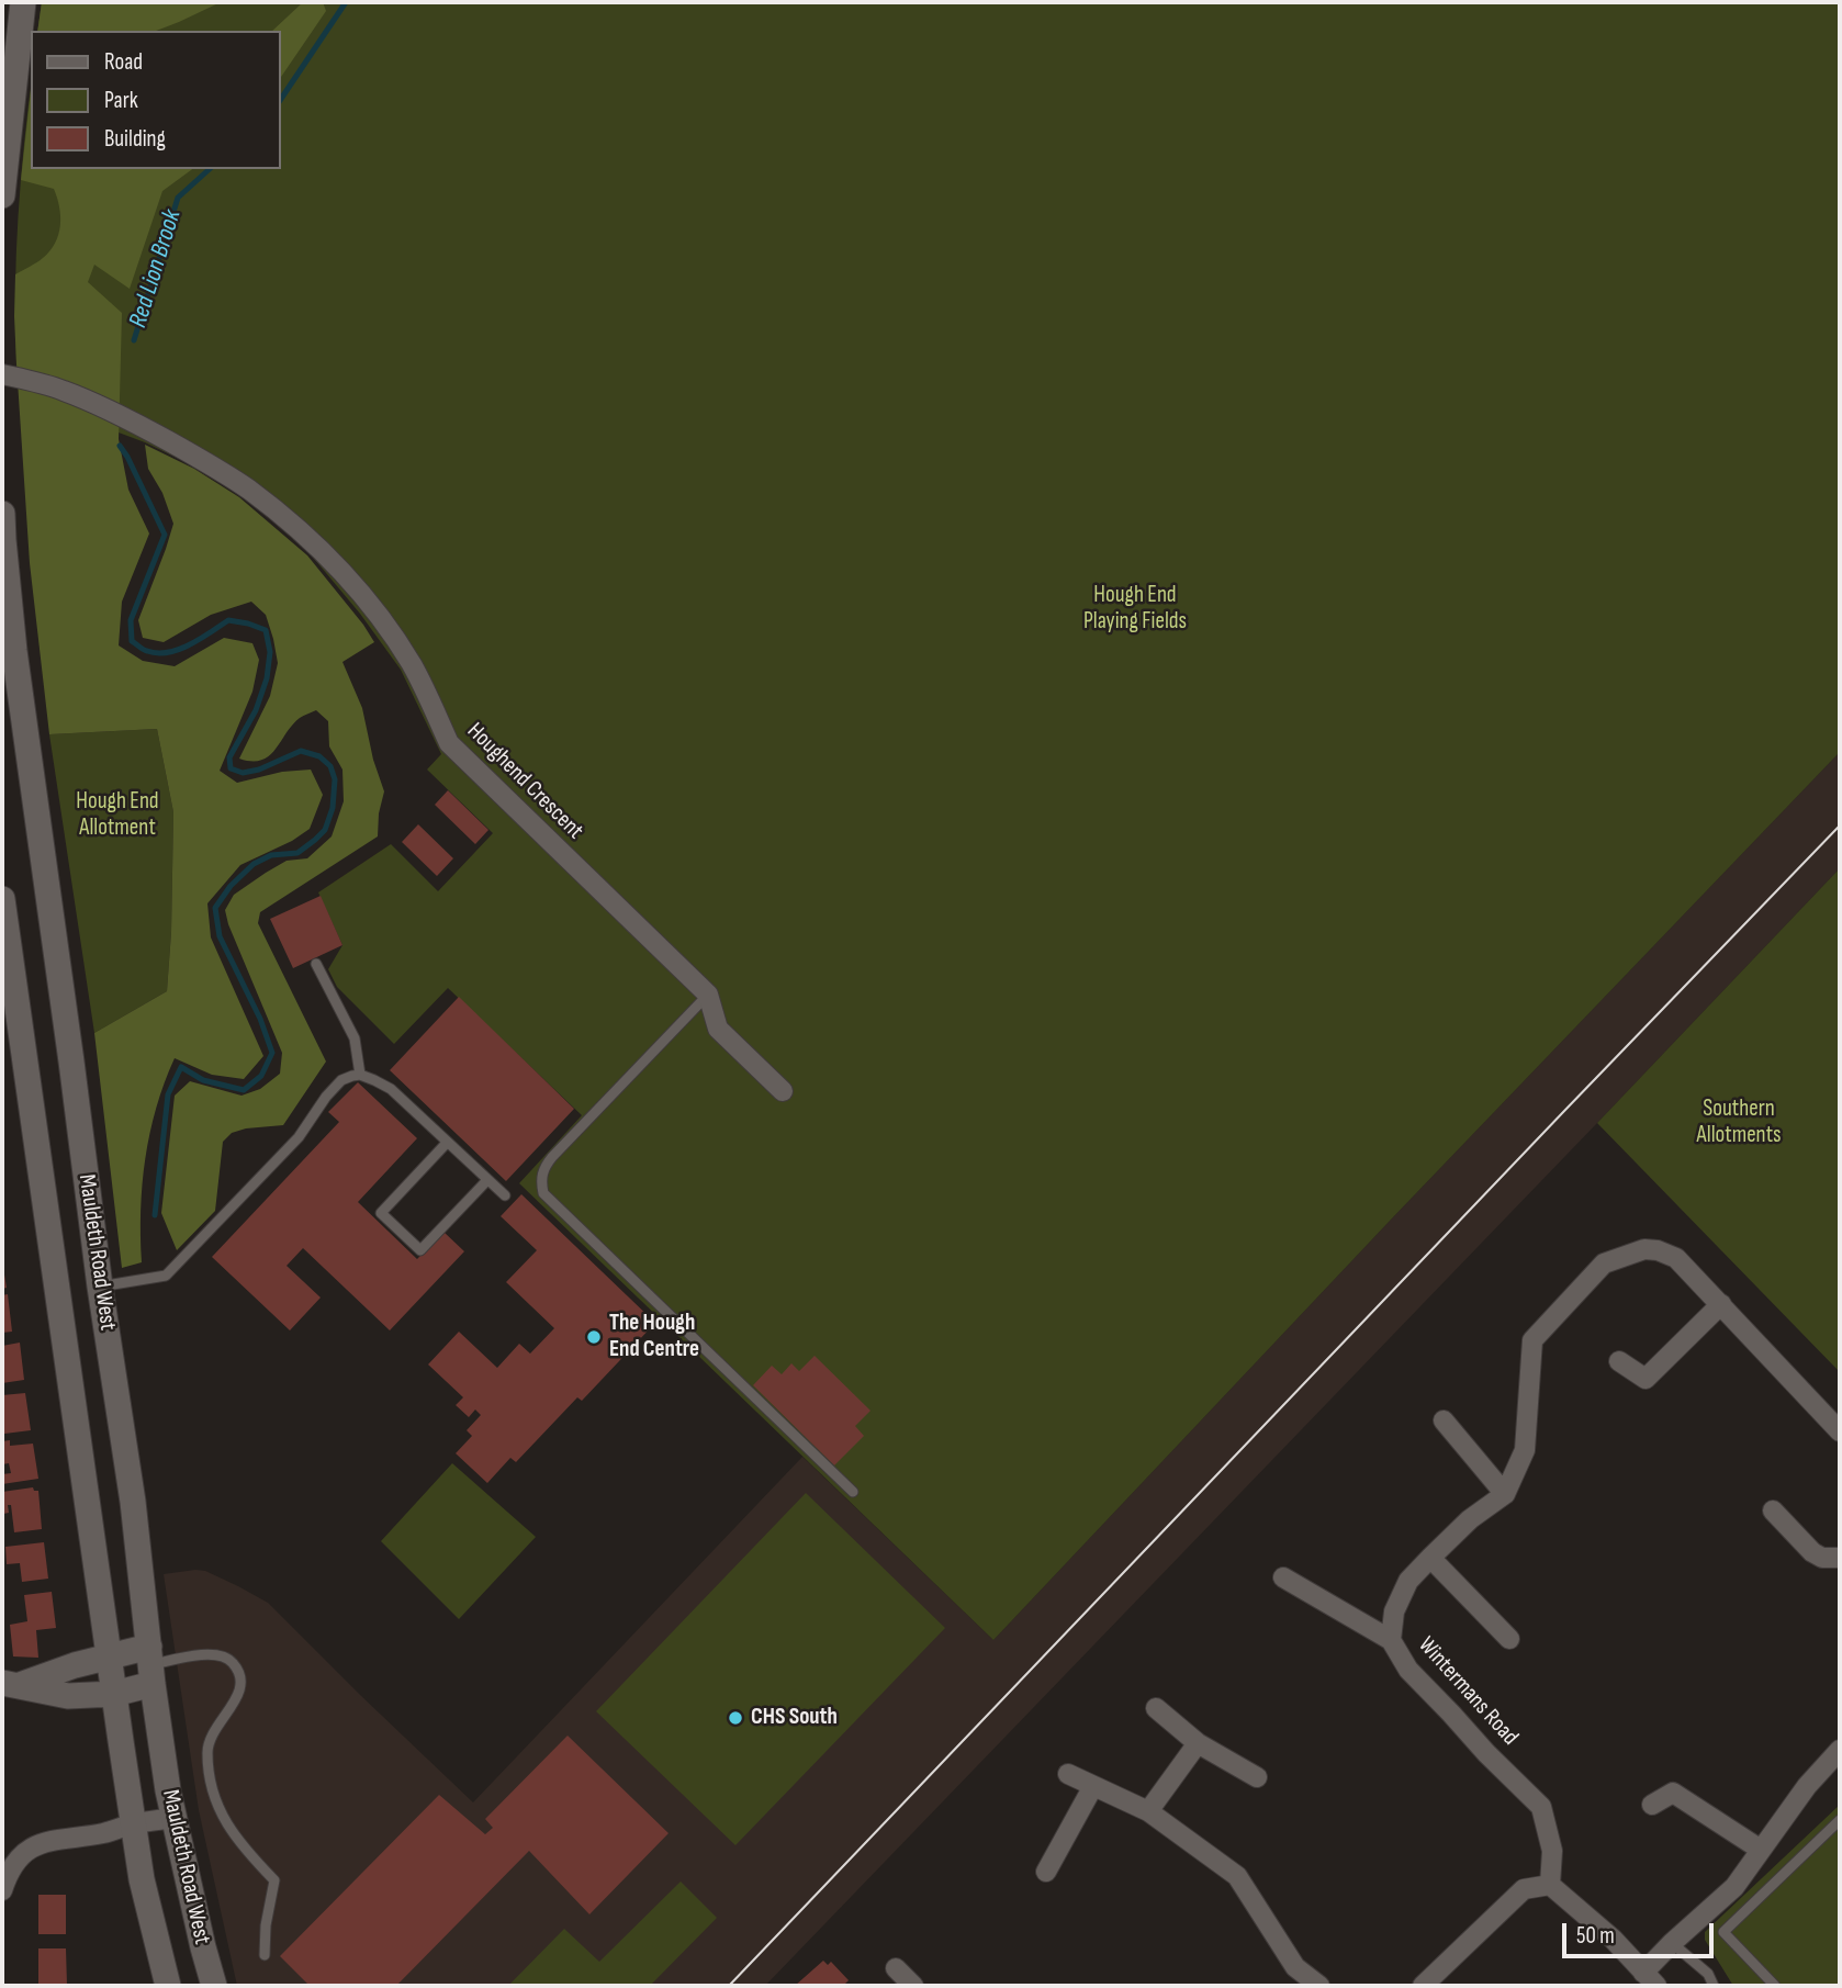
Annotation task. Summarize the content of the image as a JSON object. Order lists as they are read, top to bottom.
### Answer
{
  "streets": {
    "street": ["Houghend Crescent", "Mauldeth Road West", "Wintermans Road"]
  },
  "water": ["Red Lion Brook"],
  "parks": ["Hough End Playing Fields", "Hough End Allotment", "Southern Allotments"],
  "places": ["The Hough End Centre", "CHS South"],
  "legend": ["Road", "Park", "Building"],
  "scale_bar": "50 m"
}
